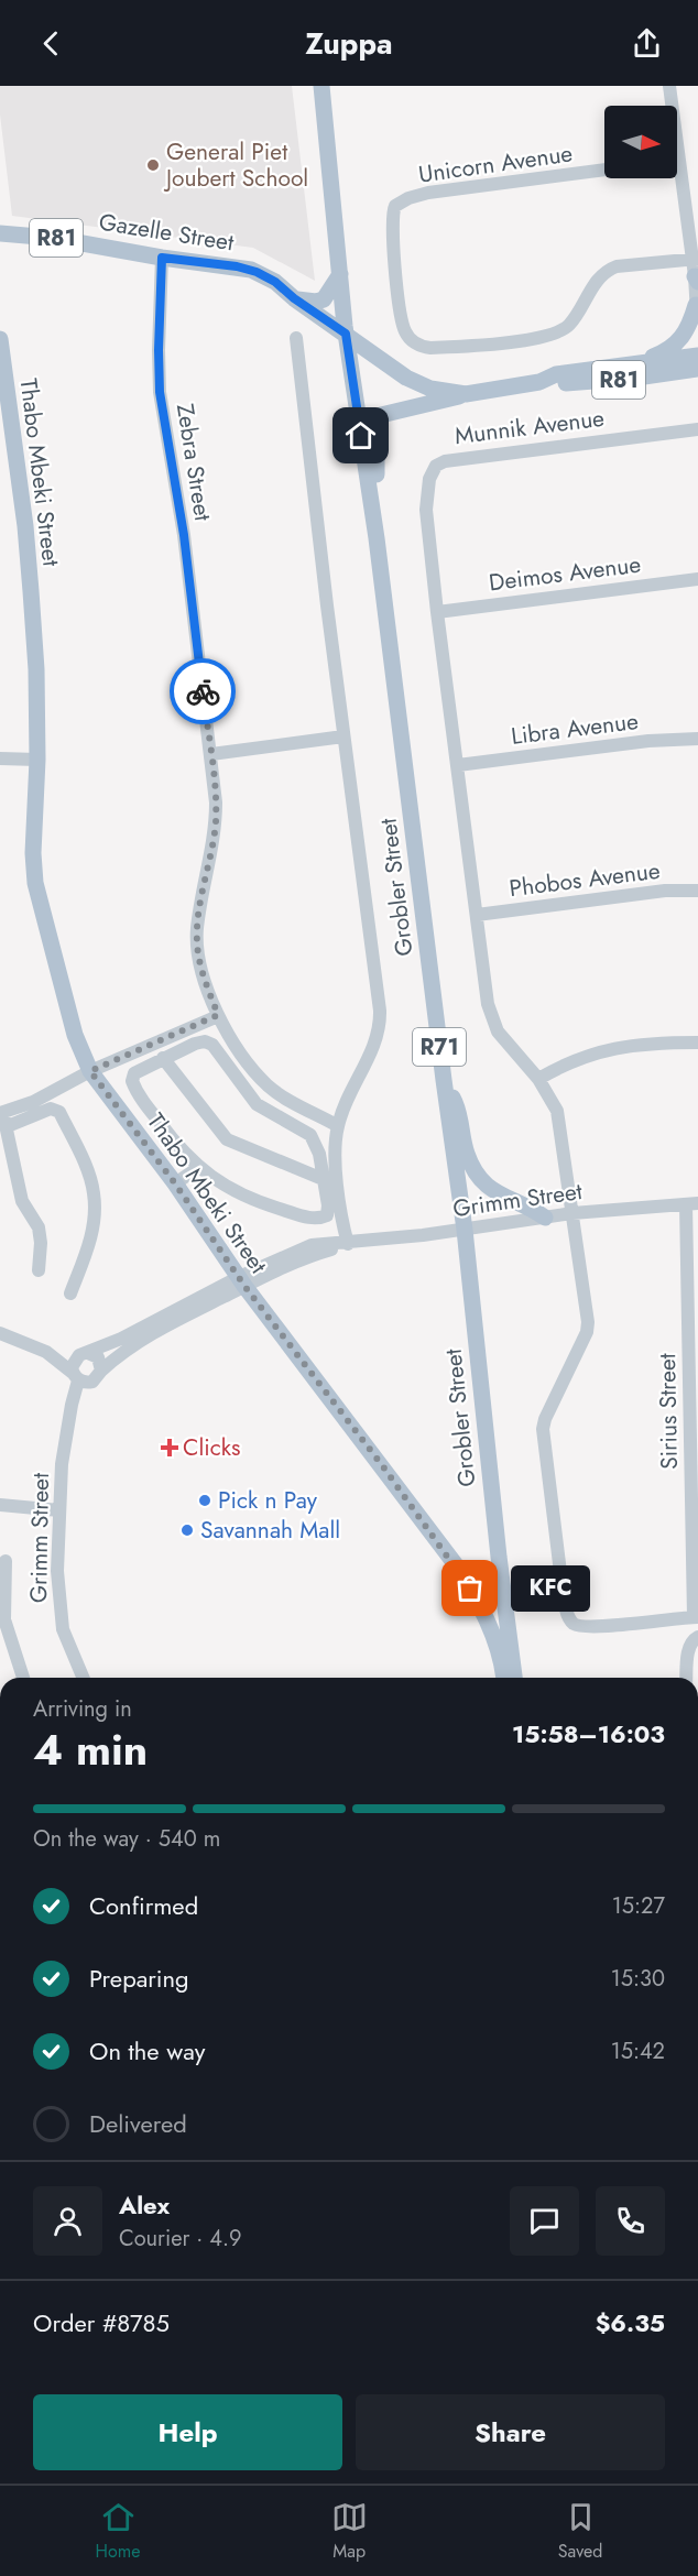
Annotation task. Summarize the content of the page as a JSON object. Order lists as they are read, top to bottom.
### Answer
{
  "streets": {
    "main road": [
      "Gazelle Street",
      "R81",
      "Munnik Avenue",
      "Thabo Mbeki Street",
      "Grobler Street",
      "R71"
    ],
    "street": [
      "Unicorn Avenue",
      "Zebra Street",
      "Deimos Avenue",
      "Libra Avenue",
      "Phobos Avenue",
      "Grimm Street",
      "Sirius Street"
    ]
  },
  "crossings": [
    ["Gazelle Street", "Munnik Avenue"],
    ["Gazelle Street", "Zebra Street"],
    ["Gazelle Street", "Grobler Street"],
    ["Munnik Avenue", "Deimos Avenue"],
    ["Munnik Avenue", "Grobler Street"],
    ["Zebra Street", "Grobler Street"],
    ["Thabo Mbeki Street", "Grimm Street"],
    ["Grobler Street", "Grimm Street"],
    ["Grimm Street", "Sirius Street"]
  ],
  "places": {
    "other": [
      "General Piet Joubert School",
      "Pick n Pay",
      "Savannah Mall",
      "KFC"
    ],
    "health": ["Clicks"]
  },
  "north": "right",
  "page": {
    "header": "Zuppa",
    "bubble": "KFC",
    "heading": ["4 min", "Arriving in", "15:58–16:03"],
    "panel": [
      "Alex",
      "Courier · 4.9",
      "Order #8785",
      "$6.35"
    ],
    "bar": "On the way · 540 m",
    "list": [
      ["Confirmed", "15:27"],
      ["Preparing", "15:30"],
      ["On the way", "15:42"],
      "Delivered"
    ],
    "buttons": ["Help", "Share"],
    "tabs": ["Home", "Map", "Saved"]
  }
}
